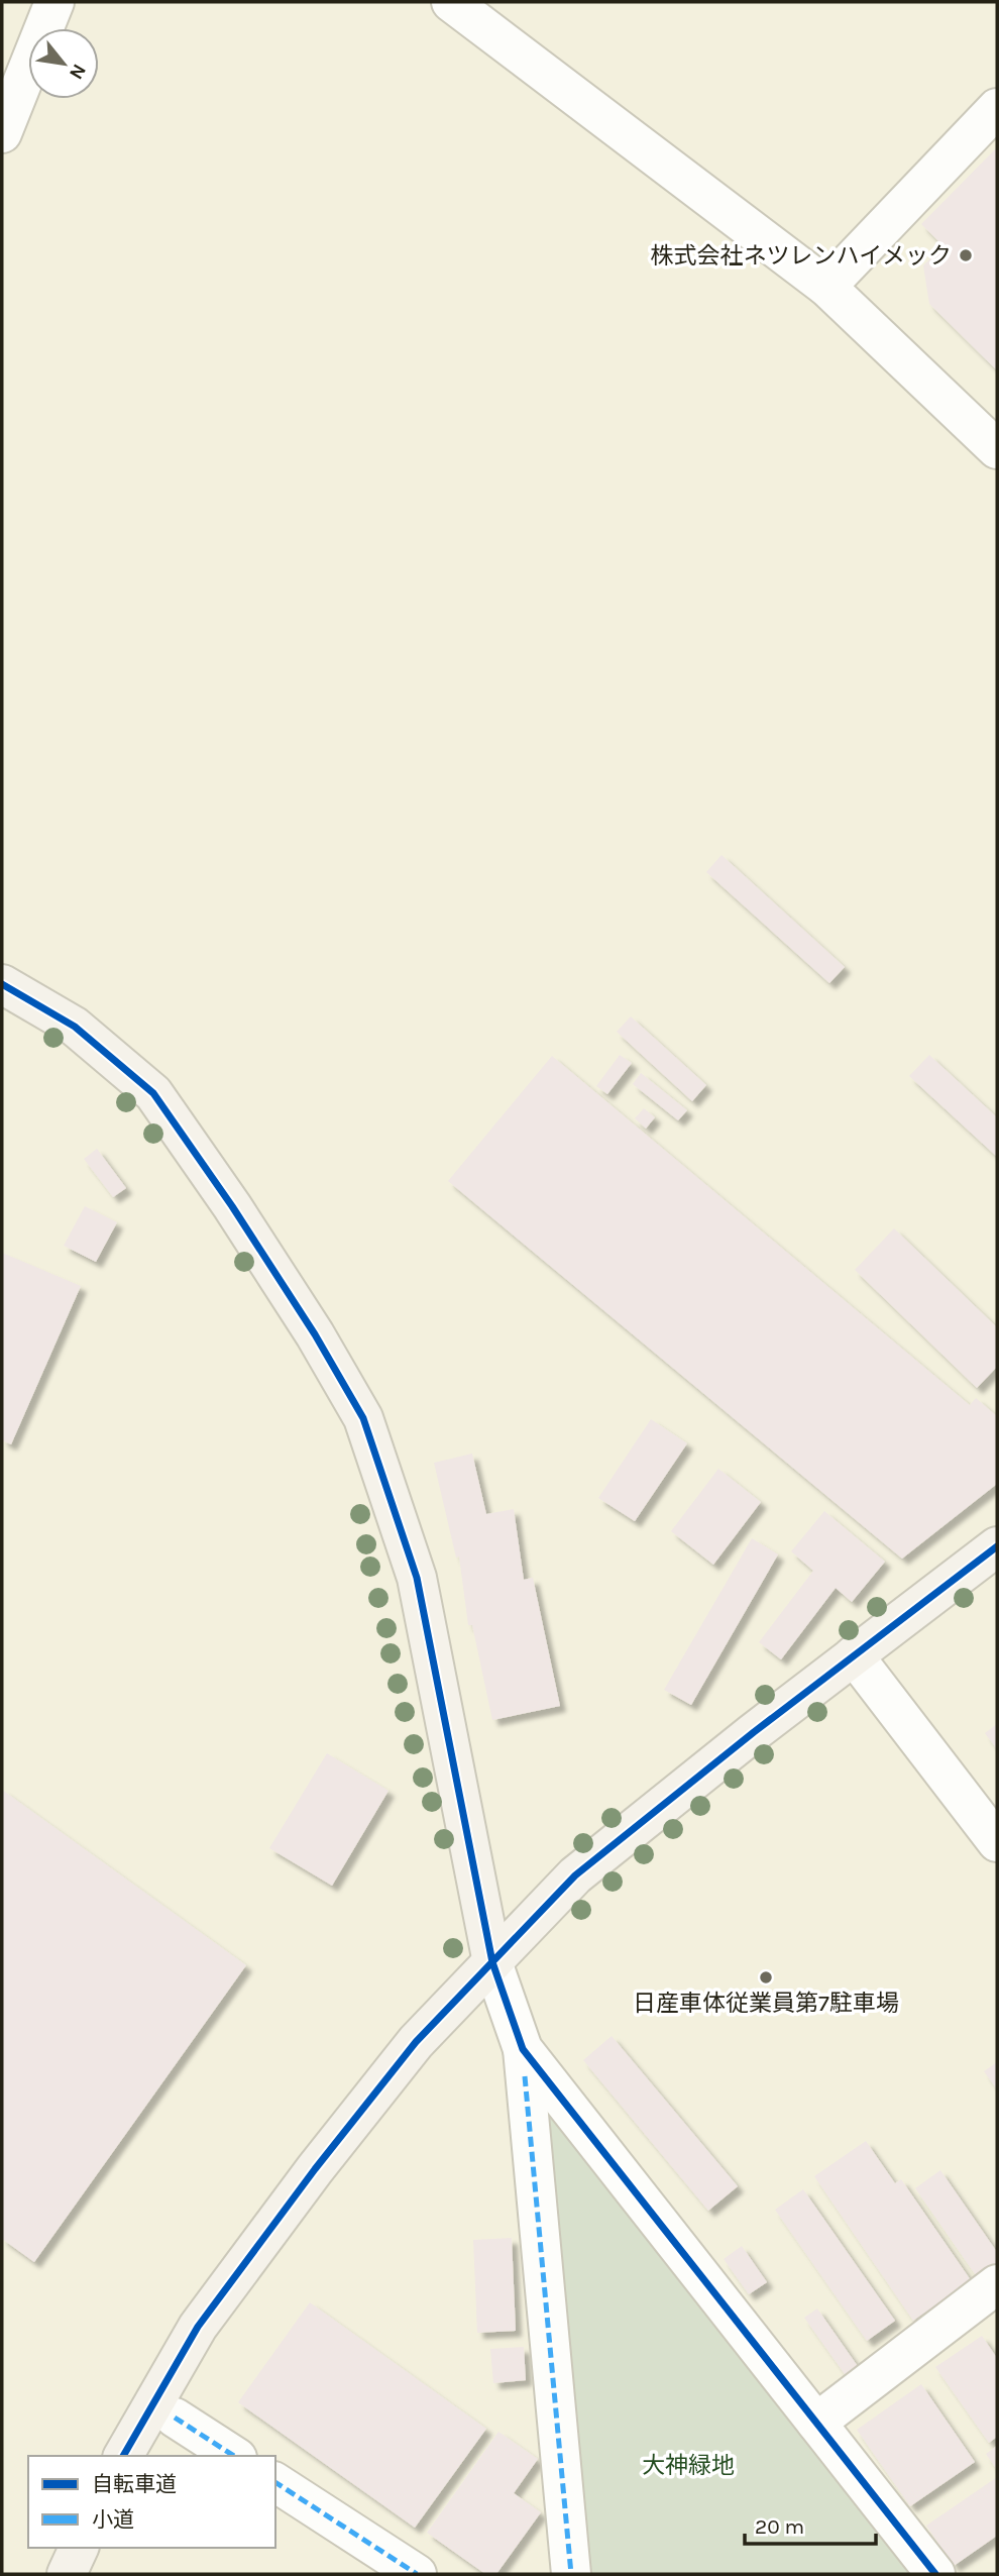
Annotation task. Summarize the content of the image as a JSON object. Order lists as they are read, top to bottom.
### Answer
{
  "parks": ["大神緑地"],
  "places": ["株式会社ネツレンハイメック", "日産車体従業員第7駐車場"],
  "legend": ["自転車道", "小道"],
  "scale_bar": "20 m",
  "north": "bottom right"
}
